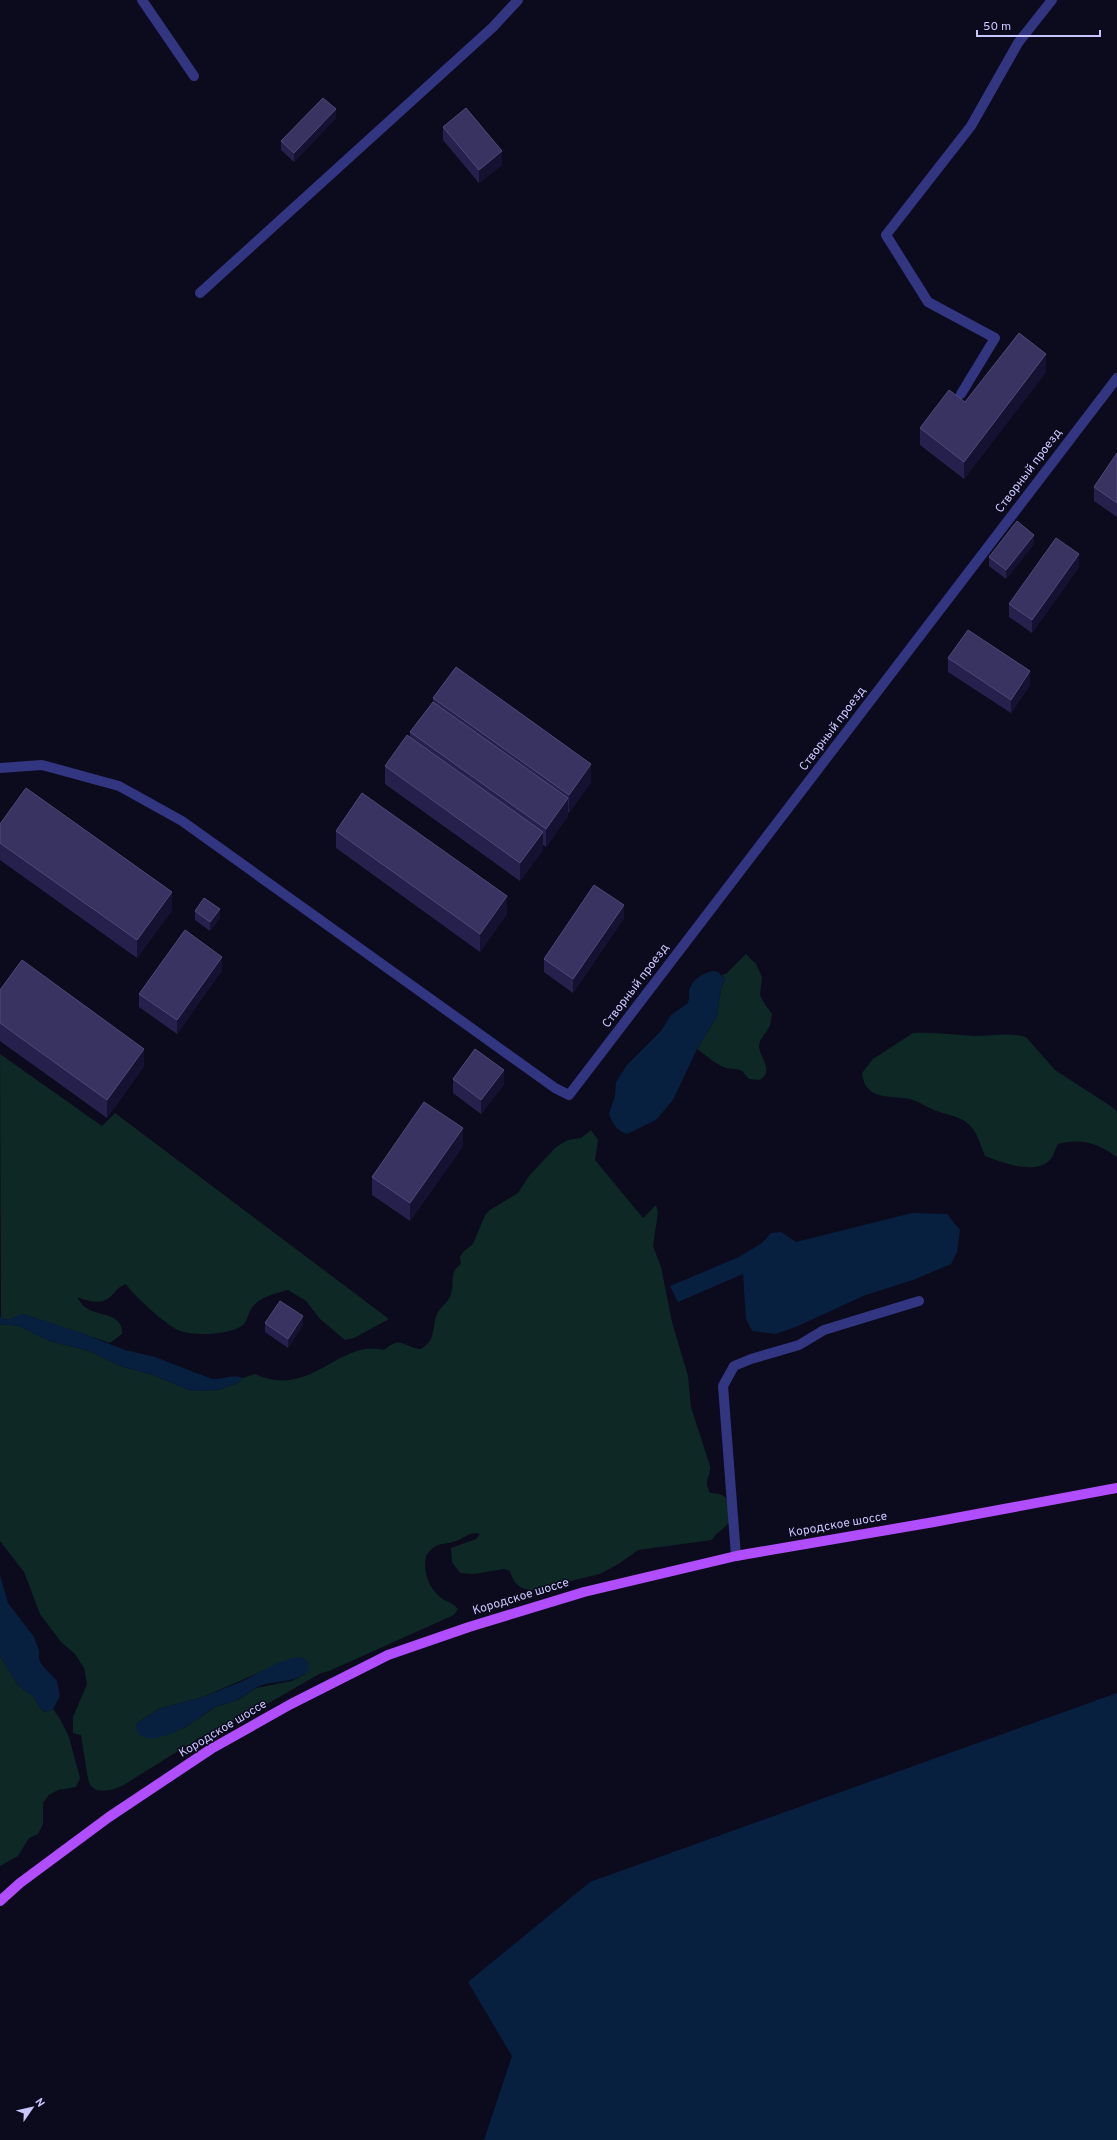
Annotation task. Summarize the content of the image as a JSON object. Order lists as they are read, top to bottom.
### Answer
{
  "streets": {
    "main road": ["Кородское шоссе"],
    "street": ["Створный проезд"]
  },
  "scale_bar": "50 m",
  "north": "top right"
}
